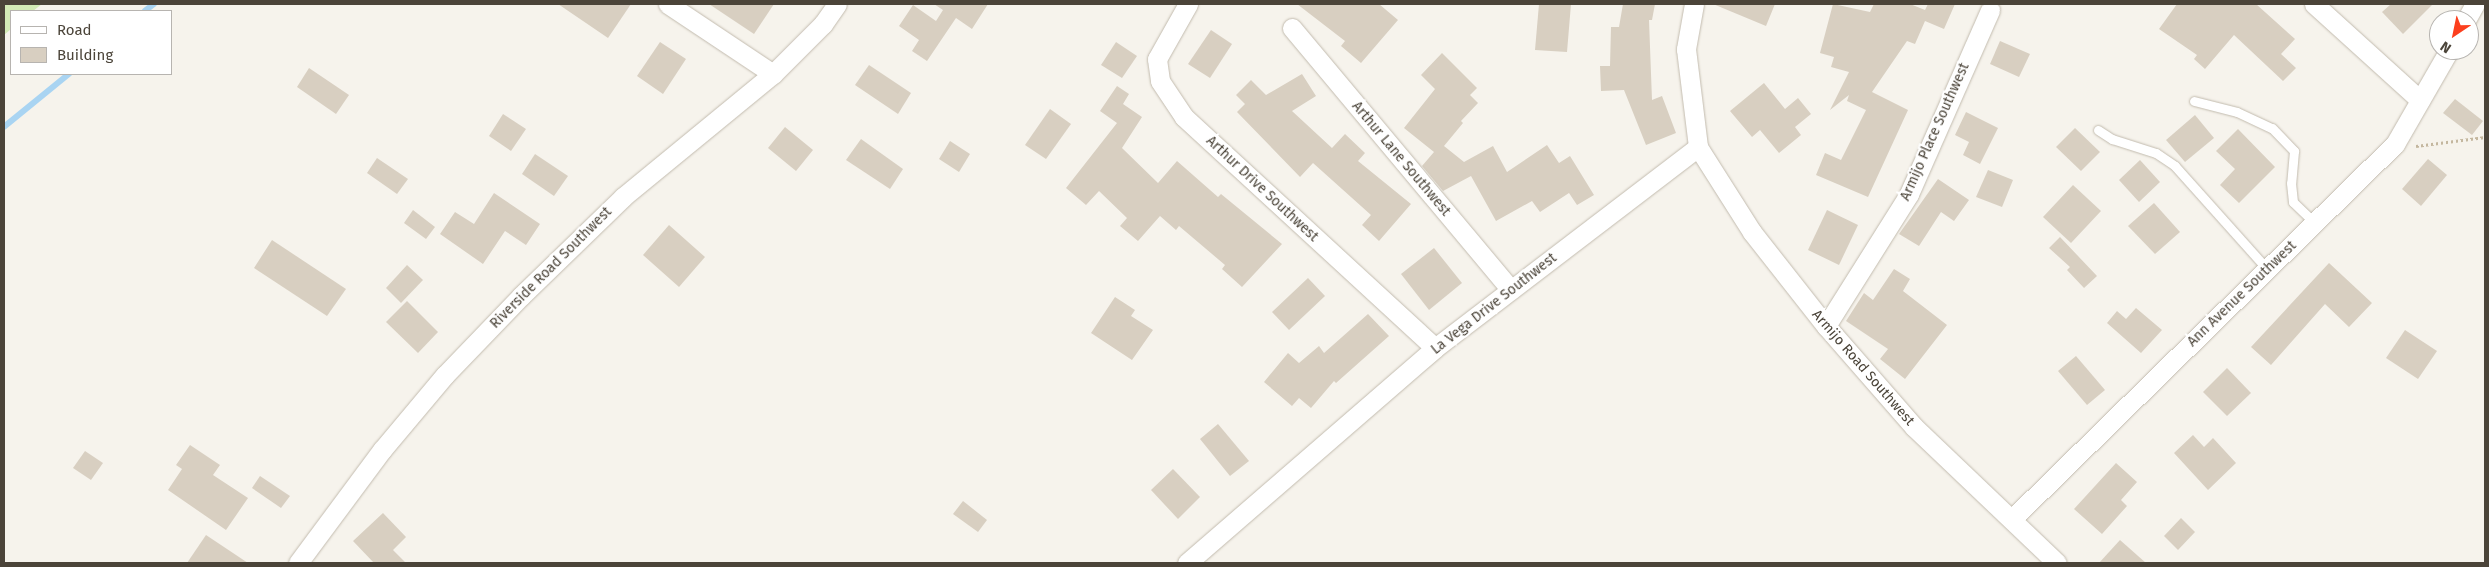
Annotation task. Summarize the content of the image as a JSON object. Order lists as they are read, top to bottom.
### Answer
{
  "streets": {
    "street": [
      "Armijo Place Southwest",
      "Arthur Lane Southwest",
      "Arthur Drive Southwest",
      "Riverside Road Southwest",
      "Ann Avenue Southwest",
      "La Vega Drive Southwest",
      "Armijo Road Southwest"
    ]
  },
  "crossings": [
    ["Armijo Place Southwest", "Armijo Road Southwest"],
    ["Arthur Lane Southwest", "La Vega Drive Southwest"],
    ["Arthur Drive Southwest", "La Vega Drive Southwest"],
    ["Ann Avenue Southwest", "Armijo Road Southwest"],
    ["La Vega Drive Southwest", "Armijo Road Southwest"]
  ],
  "legend": ["Road", "Building"],
  "north": "bottom left"
}
